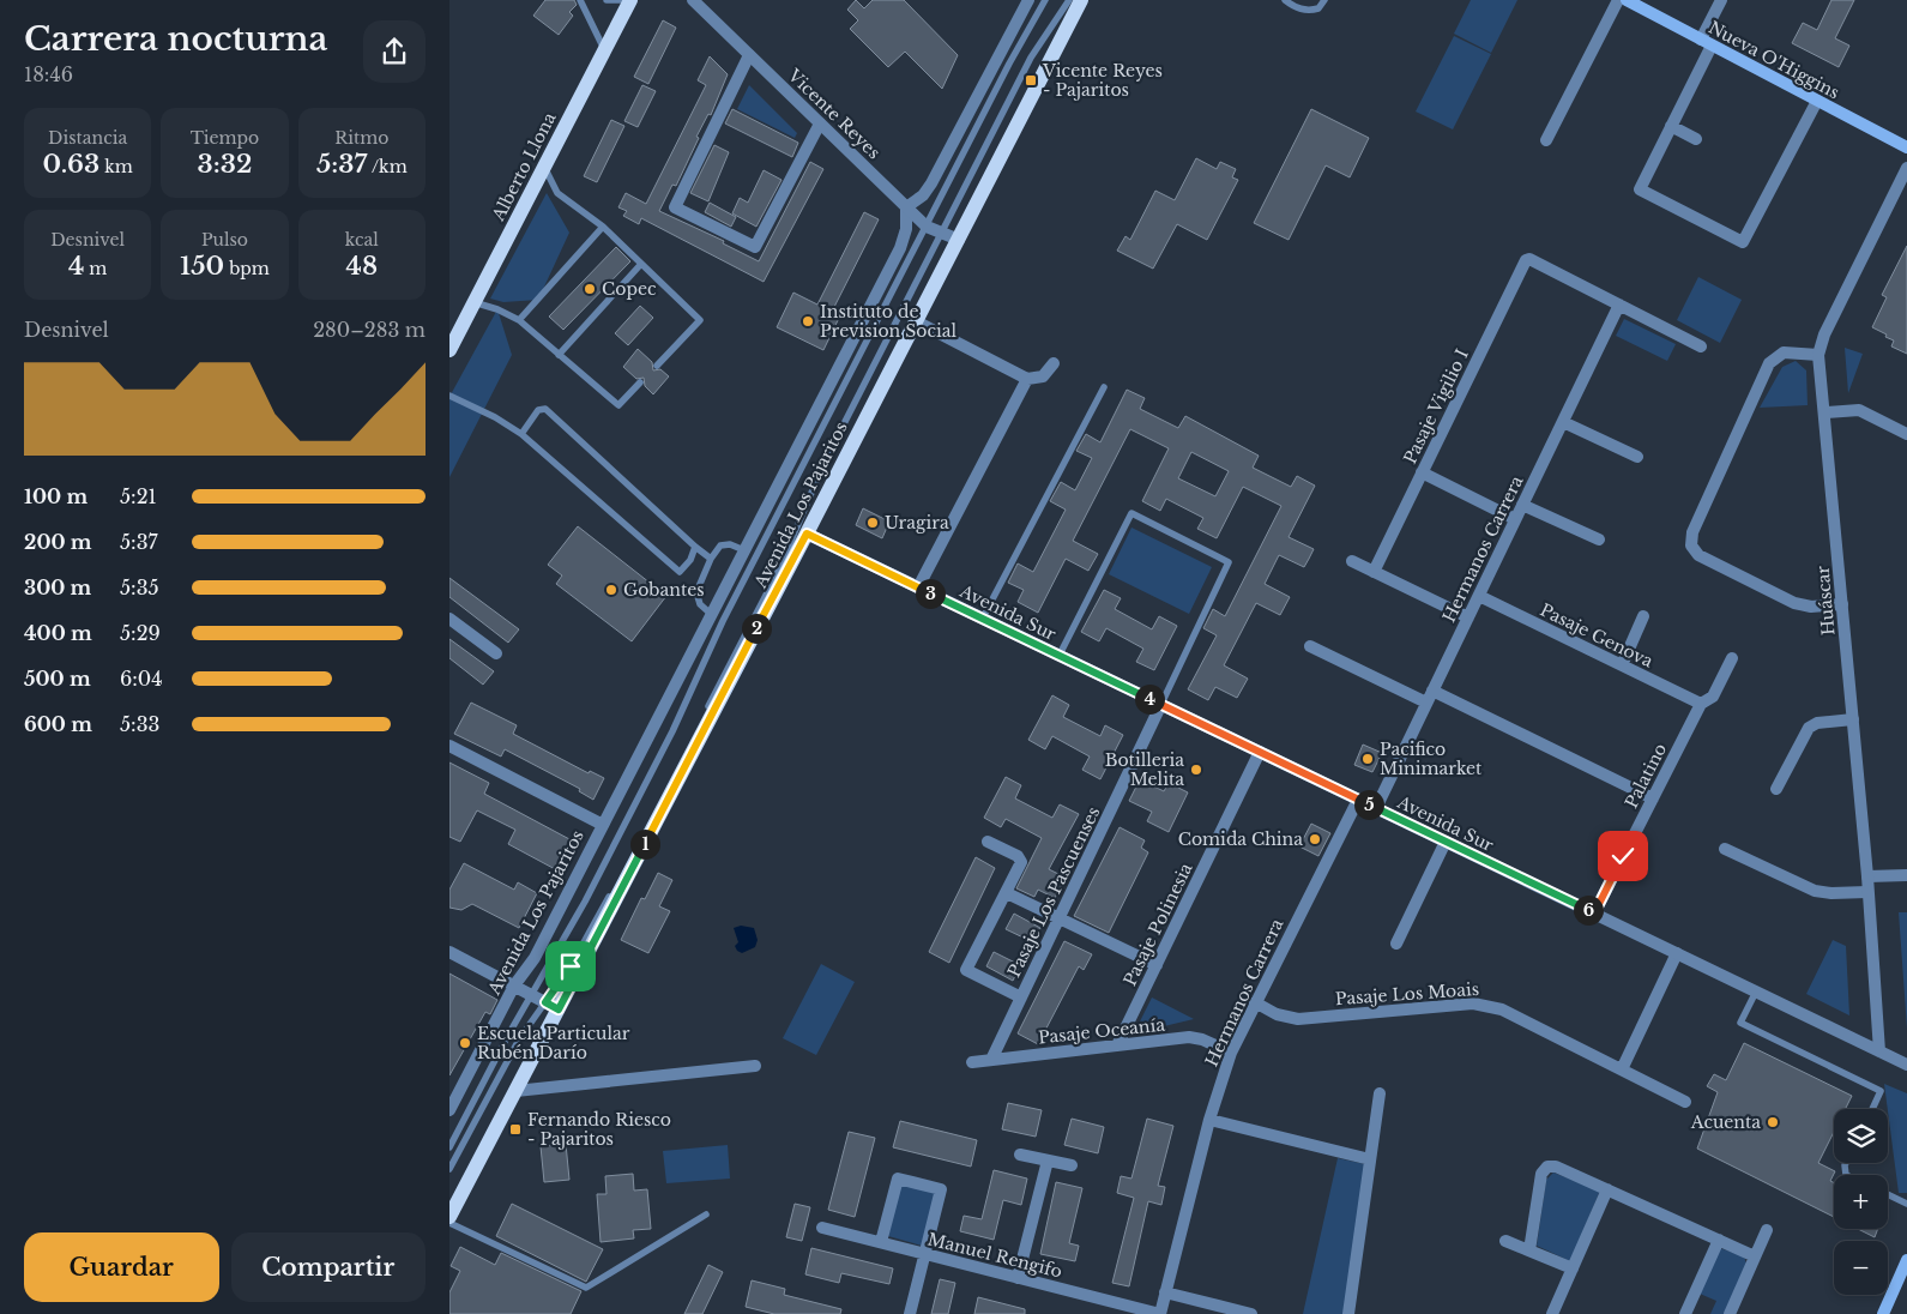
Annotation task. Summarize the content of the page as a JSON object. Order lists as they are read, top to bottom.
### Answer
{
  "streets": {
    "main road": ["Nueva O'Higgins", "Alberto Llona", "Avenida Los Pajaritos"],
    "street": [
      "Vicente Reyes",
      "Pasaje Vigilio I",
      "Hermanos Carrera",
      "Huáscar",
      "Avenida Sur",
      "Pasaje Genova",
      "Palatino",
      "Pasaje Los Pascuenses",
      "Pasaje Polinesia",
      "Pasaje Los Moais",
      "Pasaje Oceanía",
      "Manuel Rengifo"
    ]
  },
  "crossings": [
    ["Vicente Reyes", "Avenida Los Pajaritos"],
    ["Pasaje Vigilio I", "Hermanos Carrera"],
    ["Avenida Los Pajaritos", "Avenida Sur"],
    ["Hermanos Carrera", "Avenida Sur"],
    ["Hermanos Carrera", "Pasaje Genova"],
    ["Hermanos Carrera", "Pasaje Los Moais"],
    ["Hermanos Carrera", "Pasaje Oceanía"],
    ["Hermanos Carrera", "Manuel Rengifo"],
    ["Huáscar", "Avenida Sur"],
    ["Avenida Sur", "Palatino"],
    ["Avenida Sur", "Pasaje Los Pascuenses"],
    ["Avenida Sur", "Pasaje Polinesia"],
    ["Pasaje Genova", "Palatino"],
    ["Pasaje Los Pascuenses", "Pasaje Oceanía"],
    ["Pasaje Polinesia", "Pasaje Oceanía"]
  ],
  "places": {
    "transit": ["Vicente Reyes - Pajaritos", "Fernando Riesco - Pajaritos"],
    "other": [
      "Copec",
      "Instituto de Prevision Social",
      "Uragira",
      "Gobantes",
      "Pacifico Minimarket",
      "Botilleria Melita",
      "Comida China",
      "Escuela Particular Rubén Darío",
      "Acuenta"
    ]
  },
  "page": {
    "heading": ["Carrera nocturna", "18:46"],
    "stats": [
      ["Distancia", "0.63 km"],
      ["Tiempo", "3:32"],
      ["Ritmo", "5:37 /km"],
      ["Desnivel", "4 m"],
      ["Pulso", "150 bpm"],
      ["kcal", "48"]
    ],
    "chart": ["Desnivel", "280–283 m"],
    "list": [
      {
        "name": "100 m",
        "note": "5:21"
      },
      {
        "name": "200 m",
        "note": "5:37"
      },
      {
        "name": "300 m",
        "note": "5:35"
      },
      {
        "name": "400 m",
        "note": "5:29"
      },
      {
        "name": "500 m",
        "note": "6:04"
      },
      {
        "name": "600 m",
        "note": "5:33"
      }
    ],
    "pins": [
      "3",
      "2",
      "4",
      "5",
      "1",
      "6"
    ],
    "map_buttons": ["+", "−"],
    "buttons": ["Guardar", "Compartir"]
  }
}
